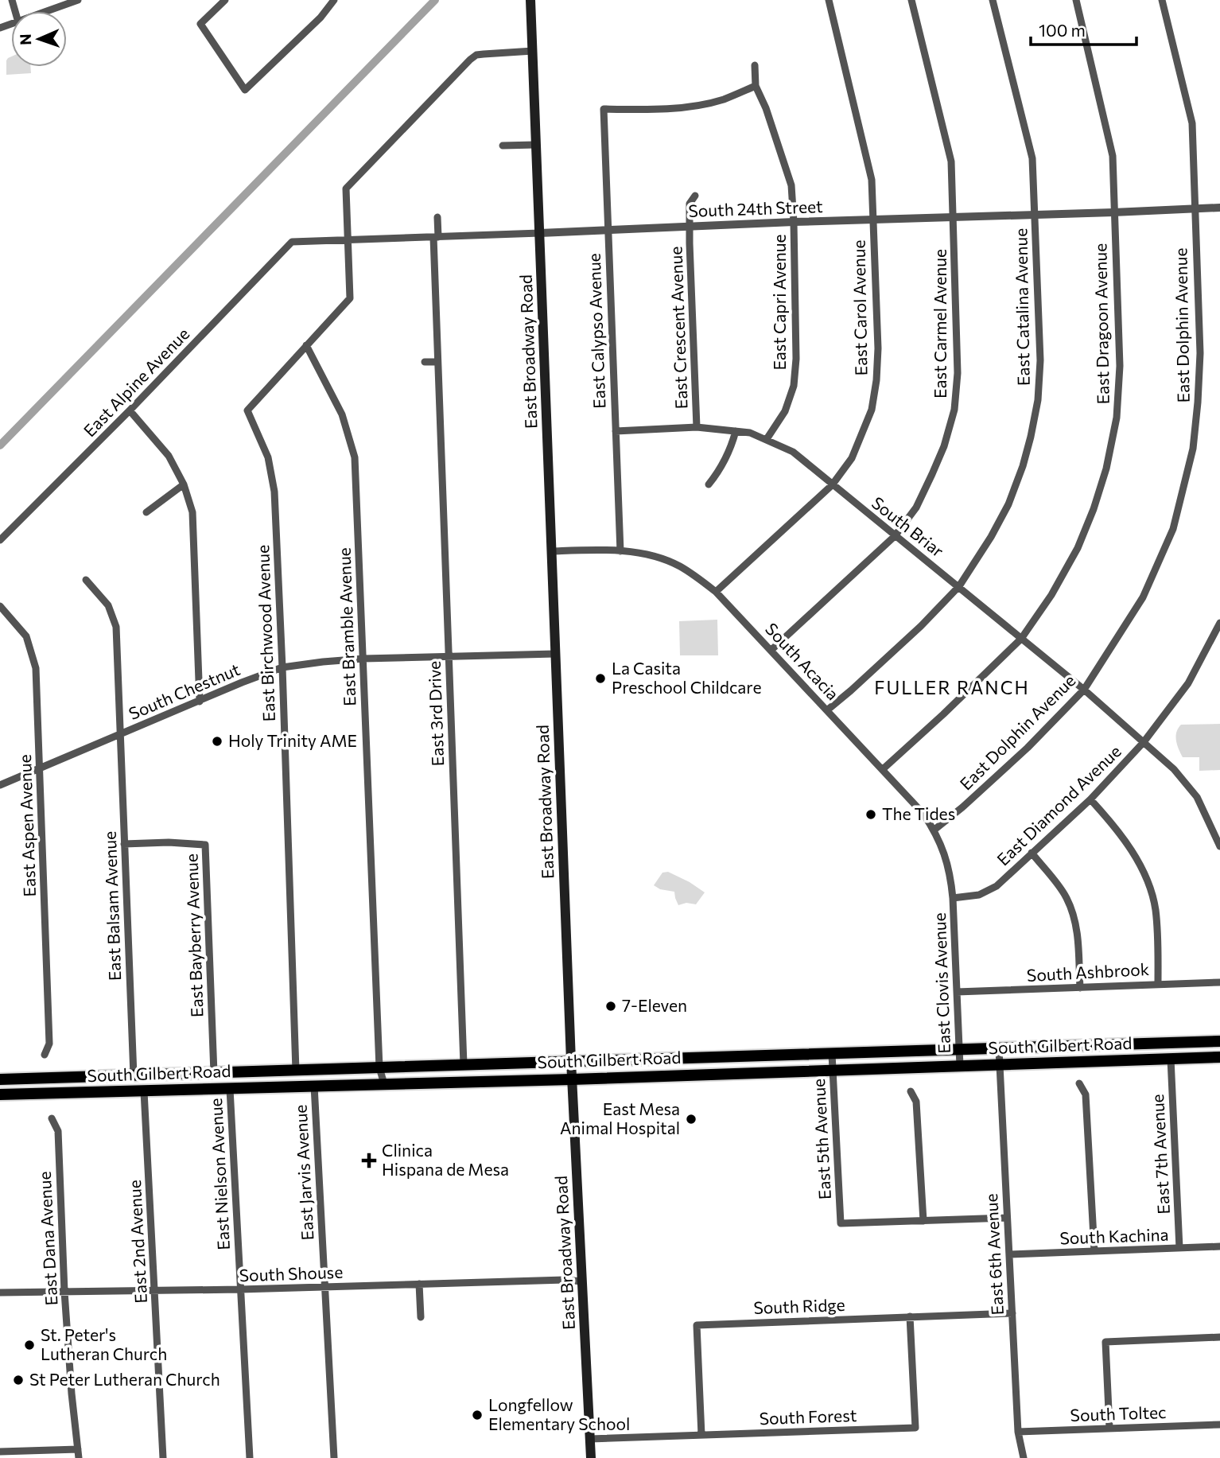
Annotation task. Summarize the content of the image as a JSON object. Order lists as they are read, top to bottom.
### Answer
{
  "streets": {
    "main road": ["East Broadway Road", "South Gilbert Road"],
    "street": [
      "South 24th Street",
      "East Capri Avenue",
      "East Catalina Avenue",
      "East Carol Avenue",
      "East Carmel Avenue",
      "East Dragoon Avenue",
      "East Dolphin Avenue",
      "East Crescent Avenue",
      "East Calypso Avenue",
      "East Alpine Avenue",
      "South Briar",
      "East Bramble Avenue",
      "East Birchwood Avenue",
      "South Acacia",
      "South Chestnut",
      "East 3rd Drive",
      "East Diamond Avenue",
      "East Aspen Avenue",
      "East Balsam Avenue",
      "East Bayberry Avenue",
      "South Ashbrook",
      "East Clovis Avenue",
      "East 5th Avenue",
      "East 7th Avenue",
      "East Jarvis Avenue",
      "East Nielson Avenue",
      "South Kachina",
      "East Dana Avenue",
      "East 2nd Avenue",
      "East 6th Avenue",
      "South Shouse",
      "South Ridge",
      "South Toltec",
      "South Forest"
    ]
  },
  "crossings": [
    ["South 24th Street", "East Capri Avenue"],
    ["South 24th Street", "East Catalina Avenue"],
    ["South 24th Street", "East Carol Avenue"],
    ["South 24th Street", "East Carmel Avenue"],
    ["South 24th Street", "East Dragoon Avenue"],
    ["South 24th Street", "East Dolphin Avenue"],
    ["South 24th Street", "East Crescent Avenue"],
    ["South 24th Street", "East Calypso Avenue"],
    ["South 24th Street", "East Broadway Road"],
    ["South 24th Street", "East Alpine Avenue"],
    ["South 24th Street", "East Birchwood Avenue"],
    ["South 24th Street", "East 3rd Drive"],
    ["East Capri Avenue", "East Calypso Avenue"],
    ["East Capri Avenue", "South Briar"],
    ["East Catalina Avenue", "South Briar"],
    ["East Catalina Avenue", "South Acacia"],
    ["East Carol Avenue", "South Briar"],
    ["East Carol Avenue", "South Acacia"],
    ["East Carmel Avenue", "South Briar"],
    ["East Carmel Avenue", "South Acacia"],
    ["East Dragoon Avenue", "South Briar"],
    ["East Dragoon Avenue", "South Acacia"],
    ["East Dolphin Avenue", "South Briar"],
    ["East Dolphin Avenue", "South Acacia"],
    ["East Crescent Avenue", "South Briar"],
    ["East Calypso Avenue", "South Briar"],
    ["East Calypso Avenue", "South Acacia"],
    ["East Broadway Road", "South Acacia"],
    ["East Broadway Road", "South Chestnut"],
    ["East Broadway Road", "South Gilbert Road"],
    ["East Broadway Road", "South Shouse"],
    ["East Broadway Road", "South Forest"],
    ["South Briar", "East Diamond Avenue"],
    ["East Bramble Avenue", "East Birchwood Avenue"],
    ["East Bramble Avenue", "South Chestnut"],
    ["East Bramble Avenue", "South Gilbert Road"],
    ["East Birchwood Avenue", "South Chestnut"],
    ["East Birchwood Avenue", "South Gilbert Road"],
    ["South Acacia", "East Diamond Avenue"],
    ["South Acacia", "East Clovis Avenue"],
    ["South Chestnut", "East 3rd Drive"],
    ["South Chestnut", "East Aspen Avenue"],
    ["South Chestnut", "East Balsam Avenue"],
    ["East 3rd Drive", "South Gilbert Road"],
    ["East Diamond Avenue", "East Clovis Avenue"],
    ["East Balsam Avenue", "East Bayberry Avenue"],
    ["East Balsam Avenue", "South Gilbert Road"],
    ["East Bayberry Avenue", "South Gilbert Road"],
    ["South Ashbrook", "East Clovis Avenue"],
    ["East Clovis Avenue", "South Gilbert Road"],
    ["South Gilbert Road", "East 5th Avenue"],
    ["South Gilbert Road", "East 7th Avenue"],
    ["South Gilbert Road", "East Jarvis Avenue"],
    ["South Gilbert Road", "East Nielson Avenue"],
    ["South Gilbert Road", "East 2nd Avenue"],
    ["South Gilbert Road", "East 6th Avenue"],
    ["East 7th Avenue", "South Kachina"],
    ["East Jarvis Avenue", "South Shouse"],
    ["East Nielson Avenue", "South Shouse"],
    ["South Kachina", "East 6th Avenue"],
    ["East Dana Avenue", "South Shouse"],
    ["East 2nd Avenue", "South Shouse"],
    ["East 6th Avenue", "South Ridge"],
    ["East 6th Avenue", "South Toltec"],
    ["South Ridge", "South Forest"]
  ],
  "districts": ["FULLER RANCH"],
  "places": {
    "other": [
      "La Casita Preschool Childcare",
      "Holy Trinity AME",
      "The Tides",
      "7-Eleven",
      "East Mesa Animal Hospital",
      "St. Peter's Lutheran Church",
      "St Peter Lutheran Church",
      "Longfellow Elementary School"
    ],
    "health": ["Clinica Hispana de Mesa"]
  },
  "scale_bar": "100 m",
  "north": "left"
}
